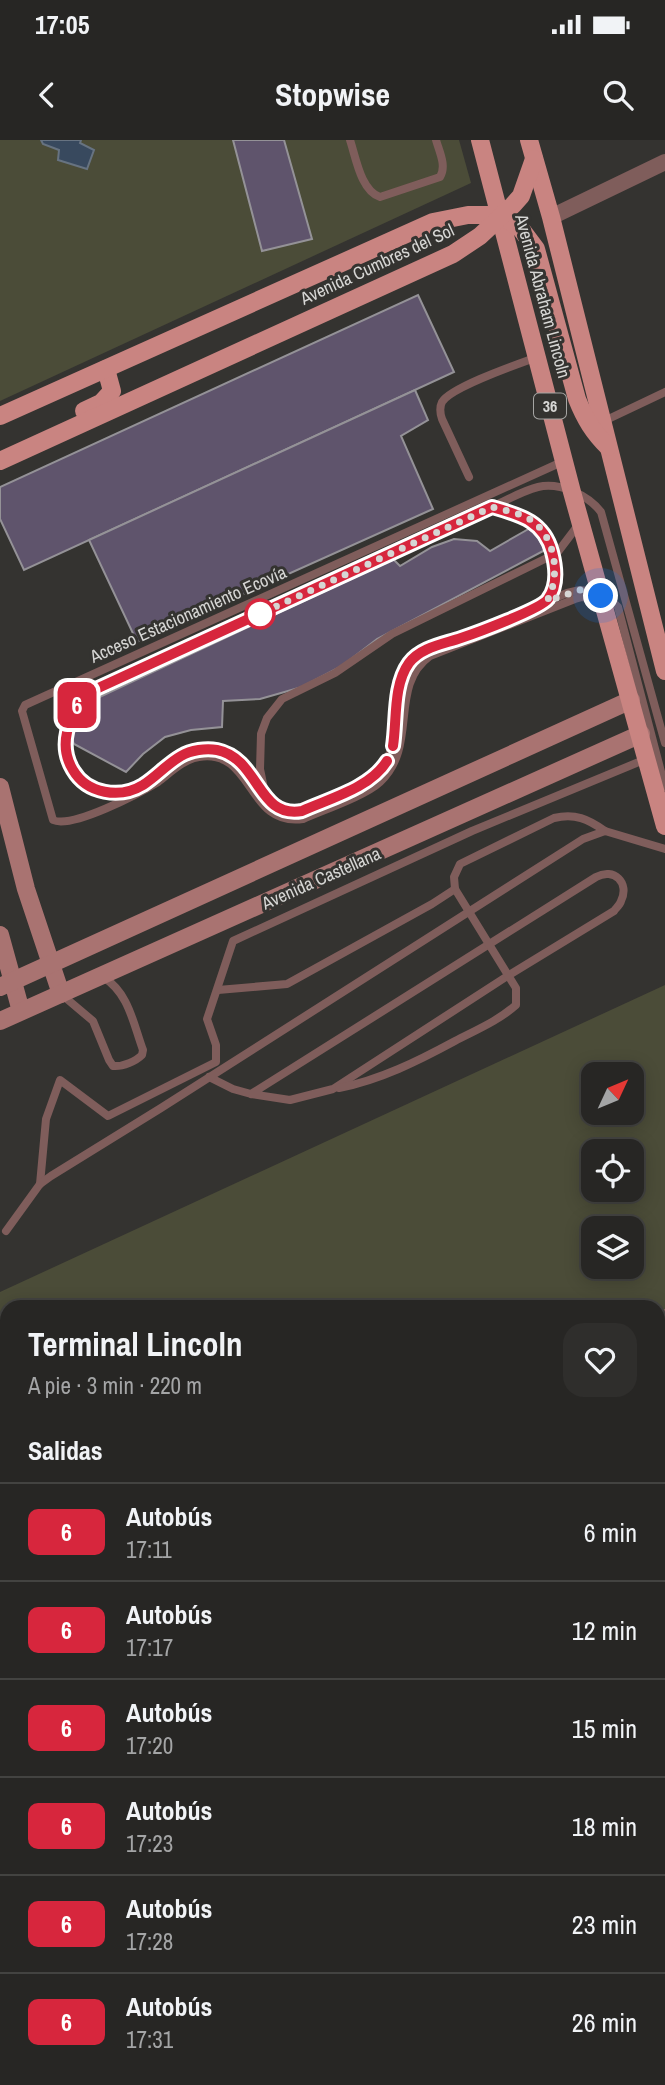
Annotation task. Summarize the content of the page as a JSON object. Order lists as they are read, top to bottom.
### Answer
{
  "streets": {
    "main road": ["Avenida Cumbres del Sol", "Avenida Abraham Lincoln", "36"],
    "street": ["Avenida Castellana"],
    "lane": ["Acceso Estacionamiento Ecovía"]
  },
  "crossings": [
    ["Avenida Cumbres del Sol", "Avenida Abraham Lincoln"],
    ["Avenida Abraham Lincoln", "Acceso Estacionamiento Ecovía"],
    ["Avenida Abraham Lincoln", "Avenida Castellana"]
  ],
  "lines": ["bus line 6"],
  "north": "top right",
  "page": {
    "status": "17:05",
    "header": "Stopwise",
    "on_map": "6",
    "heading": [
      ["Terminal Lincoln", "A pie · 3 min · 220 m"],
      "Salidas"
    ],
    "list": [
      {
        "mark": "6",
        "name": "Autobús",
        "note": "17:11",
        "value": "6 min"
      },
      {
        "mark": "6",
        "name": "Autobús",
        "note": "17:17",
        "value": "12 min"
      },
      {
        "mark": "6",
        "name": "Autobús",
        "note": "17:20",
        "value": "15 min"
      },
      {
        "mark": "6",
        "name": "Autobús",
        "note": "17:23",
        "value": "18 min"
      },
      {
        "mark": "6",
        "name": "Autobús",
        "note": "17:28",
        "value": "23 min"
      },
      {
        "mark": "6",
        "name": "Autobús",
        "note": "17:31",
        "value": "26 min"
      }
    ]
  }
}
